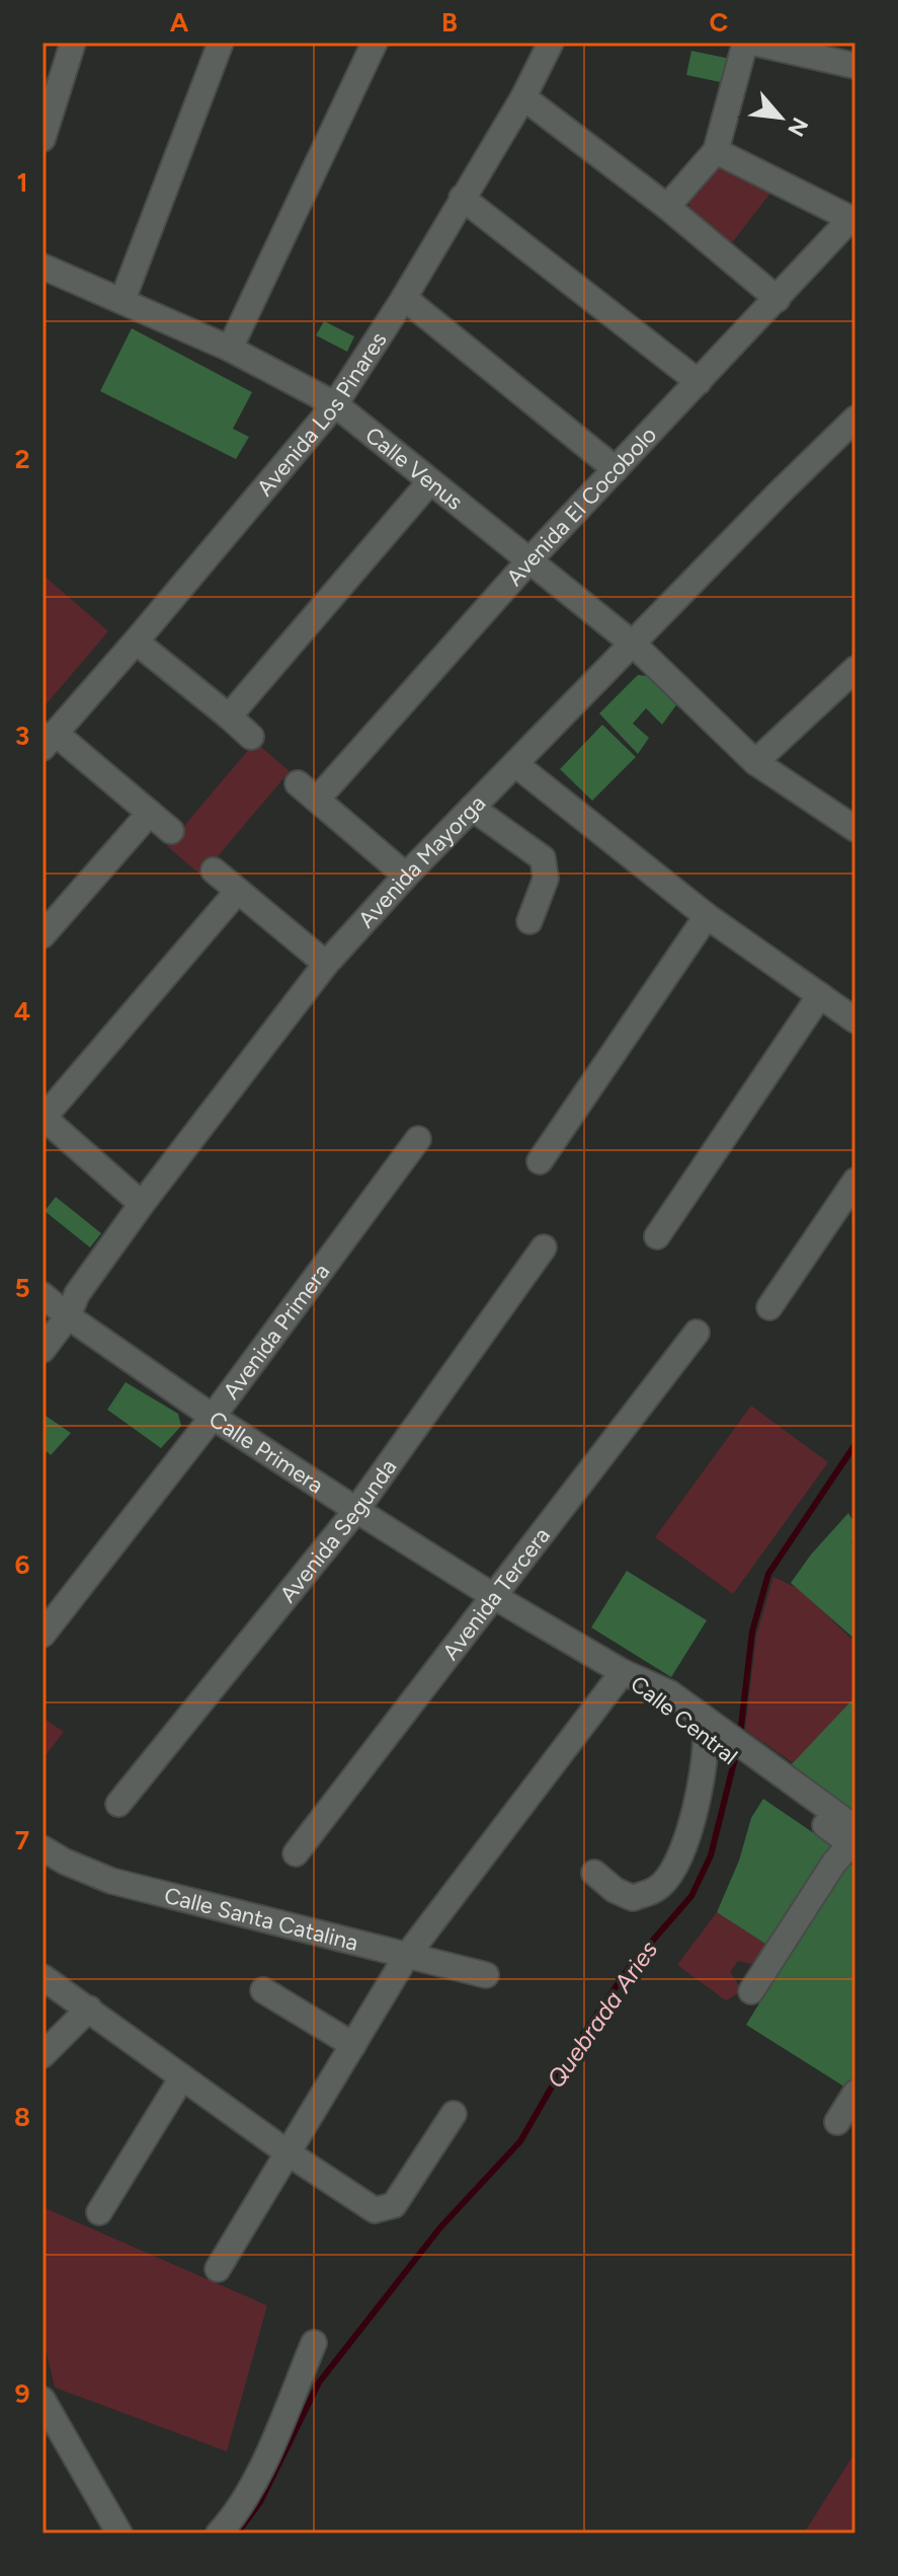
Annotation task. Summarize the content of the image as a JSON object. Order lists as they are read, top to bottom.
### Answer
{
  "streets": {
    "street": [
      "Avenida Los Pinares",
      "Calle Venus",
      "Avenida El Cocobolo",
      "Avenida Mayorga",
      "Avenida Primera",
      "Calle Primera",
      "Avenida Segunda",
      "Avenida Tercera",
      "Calle Central",
      "Calle Santa Catalina"
    ]
  },
  "crossings": [
    ["Avenida Los Pinares", "Calle Venus"],
    ["Calle Venus", "Avenida El Cocobolo"],
    ["Calle Venus", "Avenida Mayorga"],
    ["Avenida Mayorga", "Calle Primera"],
    ["Avenida Primera", "Calle Primera"],
    ["Calle Primera", "Avenida Segunda"],
    ["Calle Primera", "Avenida Tercera"],
    ["Calle Primera", "Calle Central"]
  ],
  "water": ["Quebrada Aries"],
  "north": "bottom right",
  "grid": {
    "columns": ["A", "B", "C"],
    "rows": [
      "1",
      "2",
      "3",
      "4",
      "5",
      "6",
      "7",
      "8",
      "9"
    ]
  }
}
